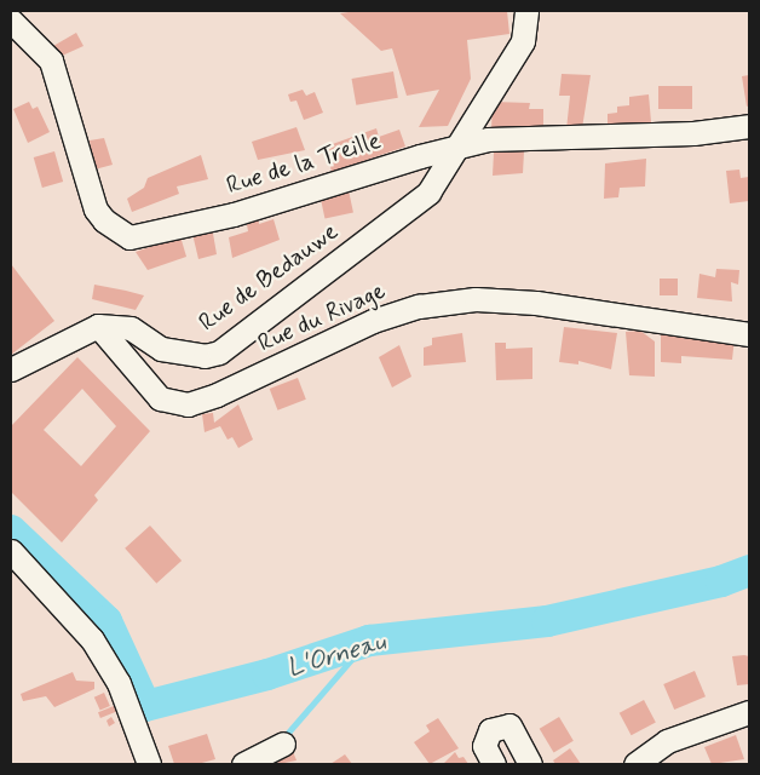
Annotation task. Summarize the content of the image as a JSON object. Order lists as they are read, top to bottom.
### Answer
{
  "streets": {
    "street": ["Rue de la Treille", "Rue de Bedauwe", "Rue du Rivage"]
  },
  "crossings": [
    ["Rue de la Treille", "Rue de Bedauwe"],
    ["Rue de Bedauwe", "Rue du Rivage"]
  ],
  "water": ["L'Orneau"]
}
